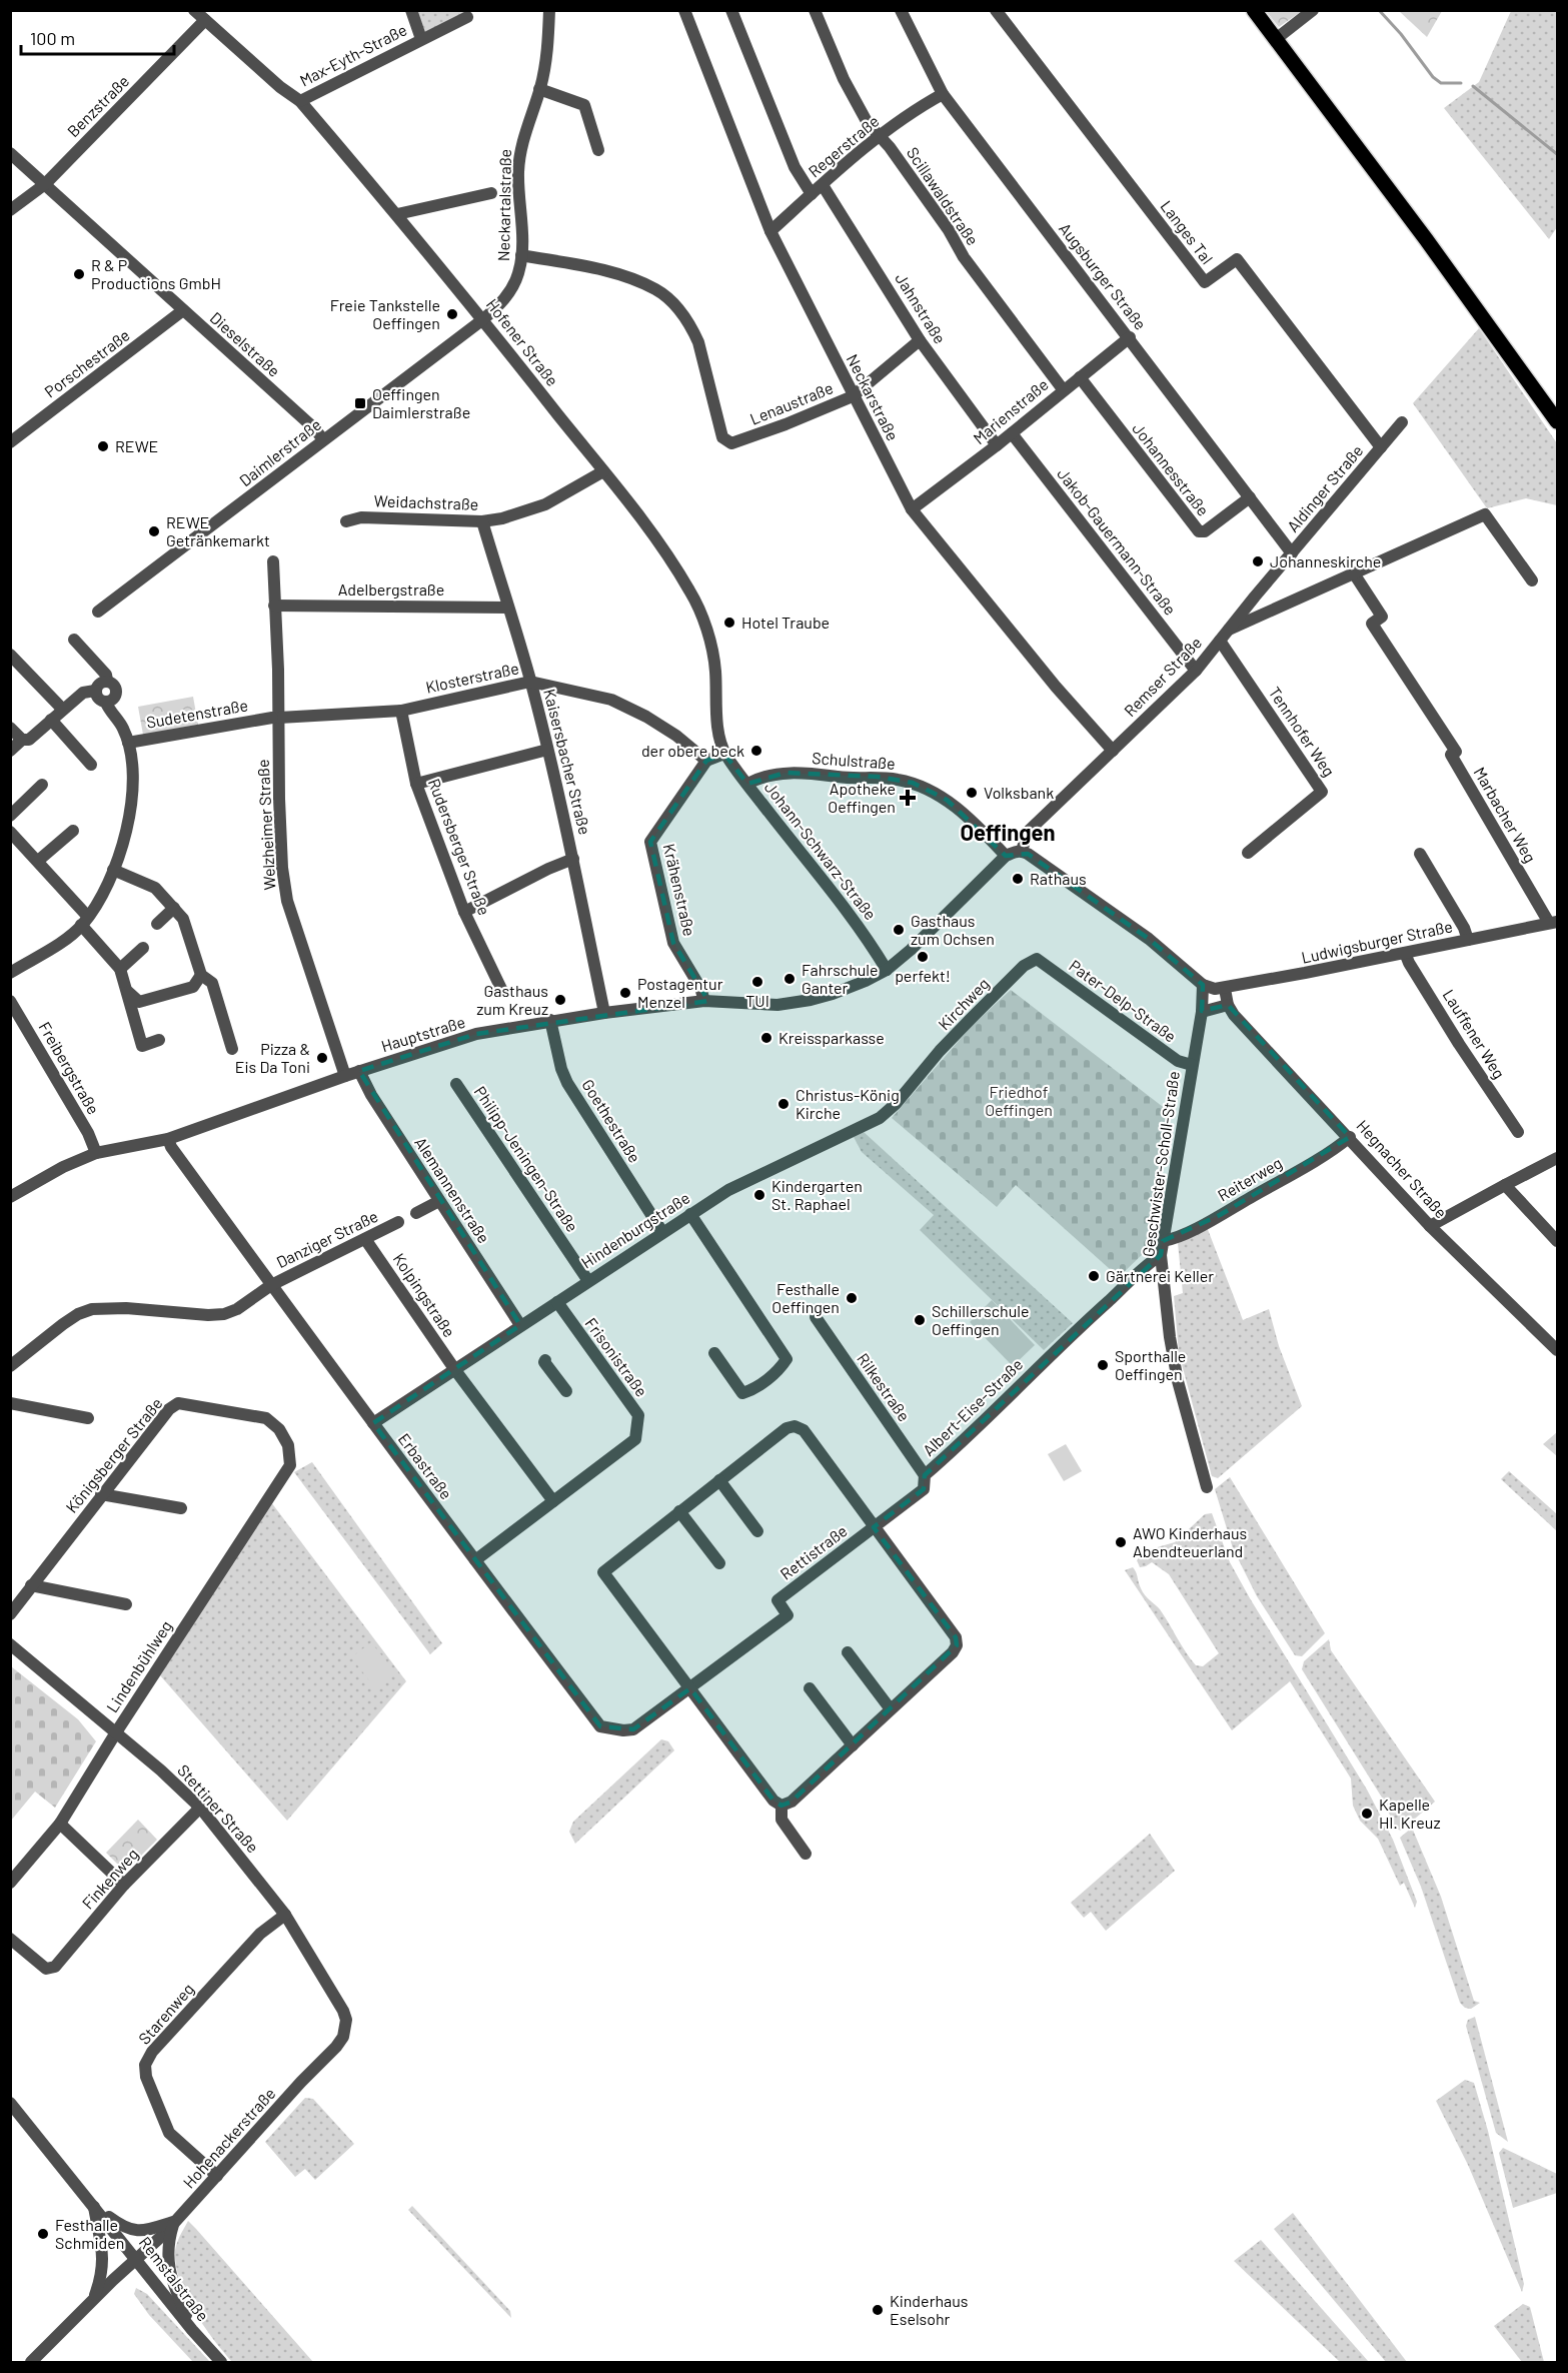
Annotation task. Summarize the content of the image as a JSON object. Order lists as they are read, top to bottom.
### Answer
{
  "streets": {
    "street": [
      "Max-Eyth-Straße",
      "Benzstraße",
      "Regerstraße",
      "Scillawaldstraße",
      "Neckartalstraße",
      "Langes Tal",
      "Augsburger Straße",
      "Jahnstraße",
      "Hofener Straße",
      "Dieselstraße",
      "Porschestraße",
      "Neckarstraße",
      "Lenaustraße",
      "Marienstraße",
      "Daimlerstraße",
      "Johannesstraße",
      "Aldinger Straße",
      "Weidachstraße",
      "Jakob-Gauermann-Straße",
      "Adelbergstraße",
      "Remser Straße",
      "Klosterstraße",
      "Sudetenstraße",
      "Tennhofer Weg",
      "Schulstraße",
      "Kaisersbacher Straße",
      "Marbacher Weg",
      "Welzheimer Straße",
      "Rudersberger Straße",
      "Johann-Schwarz-Straße",
      "Krähenstraße",
      "Ludwigsburger Straße",
      "Pater-Delp-Straße",
      "Kirchweg",
      "Hauptstraße",
      "Lauffener Weg",
      "Freibergstraße",
      "Goethestraße",
      "Philipp-Jeningen-Straße",
      "Geschwister-Scholl-Straße",
      "Hegnacher Straße",
      "Reiterweg",
      "Alemannenstraße",
      "Hindenburgstraße",
      "Danziger Straße",
      "Kolpingstraße",
      "Frisonistraße",
      "Rilkestraße",
      "Albert-Eise-Straße",
      "Königsberger Straße",
      "Erbastraße",
      "Rettistraße",
      "Lindenbühlweg",
      "Stettiner Straße",
      "Finkenweg",
      "Starenweg",
      "Hohenackerstraße",
      "Remstalstraße"
    ]
  },
  "crossings": [
    ["Max-Eyth-Straße", "Hofener Straße"],
    ["Benzstraße", "Hofener Straße"],
    ["Benzstraße", "Dieselstraße"],
    ["Regerstraße", "Scillawaldstraße"],
    ["Regerstraße", "Augsburger Straße"],
    ["Regerstraße", "Jahnstraße"],
    ["Regerstraße", "Neckarstraße"],
    ["Scillawaldstraße", "Marienstraße"],
    ["Neckartalstraße", "Hofener Straße"],
    ["Neckartalstraße", "Lenaustraße"],
    ["Neckartalstraße", "Daimlerstraße"],
    ["Langes Tal", "Aldinger Straße"],
    ["Augsburger Straße", "Marienstraße"],
    ["Augsburger Straße", "Johannesstraße"],
    ["Augsburger Straße", "Aldinger Straße"],
    ["Jahnstraße", "Lenaustraße"],
    ["Jahnstraße", "Marienstraße"],
    ["Hofener Straße", "Daimlerstraße"],
    ["Hofener Straße", "Weidachstraße"],
    ["Hofener Straße", "Johann-Schwarz-Straße"],
    ["Dieselstraße", "Porschestraße"],
    ["Dieselstraße", "Daimlerstraße"],
    ["Neckarstraße", "Lenaustraße"],
    ["Neckarstraße", "Marienstraße"],
    ["Neckarstraße", "Remser Straße"],
    ["Marienstraße", "Johannesstraße"],
    ["Marienstraße", "Jakob-Gauermann-Straße"],
    ["Aldinger Straße", "Remser Straße"],
    ["Aldinger Straße", "Tennhofer Weg"],
    ["Weidachstraße", "Kaisersbacher Straße"],
    ["Jakob-Gauermann-Straße", "Remser Straße"],
    ["Adelbergstraße", "Kaisersbacher Straße"],
    ["Adelbergstraße", "Welzheimer Straße"],
    ["Remser Straße", "Tennhofer Weg"],
    ["Remser Straße", "Marbacher Weg"],
    ["Klosterstraße", "Sudetenstraße"],
    ["Klosterstraße", "Kaisersbacher Straße"],
    ["Klosterstraße", "Welzheimer Straße"],
    ["Klosterstraße", "Rudersberger Straße"],
    ["Klosterstraße", "Krähenstraße"],
    ["Sudetenstraße", "Welzheimer Straße"],
    ["Schulstraße", "Johann-Schwarz-Straße"],
    ["Schulstraße", "Hauptstraße"],
    ["Kaisersbacher Straße", "Hauptstraße"],
    ["Marbacher Weg", "Ludwigsburger Straße"],
    ["Welzheimer Straße", "Hauptstraße"],
    ["Johann-Schwarz-Straße", "Hauptstraße"],
    ["Krähenstraße", "Hauptstraße"],
    ["Ludwigsburger Straße", "Lauffener Weg"],
    ["Ludwigsburger Straße", "Geschwister-Scholl-Straße"],
    ["Ludwigsburger Straße", "Hegnacher Straße"],
    ["Pater-Delp-Straße", "Kirchweg"],
    ["Pater-Delp-Straße", "Geschwister-Scholl-Straße"],
    ["Kirchweg", "Hindenburgstraße"],
    ["Hauptstraße", "Freibergstraße"],
    ["Hauptstraße", "Goethestraße"],
    ["Hauptstraße", "Alemannenstraße"],
    ["Hauptstraße", "Erbastraße"],
    ["Goethestraße", "Hindenburgstraße"],
    ["Philipp-Jeningen-Straße", "Hindenburgstraße"],
    ["Geschwister-Scholl-Straße", "Reiterweg"],
    ["Geschwister-Scholl-Straße", "Albert-Eise-Straße"],
    ["Hegnacher Straße", "Reiterweg"],
    ["Alemannenstraße", "Hindenburgstraße"],
    ["Hindenburgstraße", "Kolpingstraße"],
    ["Hindenburgstraße", "Frisonistraße"],
    ["Hindenburgstraße", "Erbastraße"],
    ["Danziger Straße", "Kolpingstraße"],
    ["Danziger Straße", "Erbastraße"],
    ["Frisonistraße", "Erbastraße"],
    ["Rilkestraße", "Albert-Eise-Straße"],
    ["Albert-Eise-Straße", "Rettistraße"],
    ["Königsberger Straße", "Lindenbühlweg"],
    ["Erbastraße", "Rettistraße"],
    ["Lindenbühlweg", "Stettiner Straße"],
    ["Stettiner Straße", "Finkenweg"],
    ["Stettiner Straße", "Starenweg"],
    ["Stettiner Straße", "Hohenackerstraße"],
    ["Starenweg", "Hohenackerstraße"],
    ["Hohenackerstraße", "Remstalstraße"]
  ],
  "districts": ["Oeffingen"],
  "parks": ["Friedhof Oeffingen"],
  "places": {
    "other": [
      "R & P Productions GmbH",
      "Freie Tankstelle Oeffingen",
      "REWE",
      "REWE Getränkemarkt",
      "Johanneskirche",
      "Hotel Traube",
      "der obere beck",
      "Volksbank",
      "Rathaus",
      "Gasthaus zum Ochsen",
      "perfekt!",
      "Fahrschule Ganter",
      "TUI",
      "Postagentur Menzel",
      "Gasthaus zum Kreuz",
      "Kreissparkasse",
      "Pizza & Eis Da Toni",
      "Christus-König Kirche",
      "Kindergarten St. Raphael",
      "Gärtnerei Keller",
      "Festhalle Oeffingen",
      "Schillerschule Oeffingen",
      "Sporthalle Oeffingen",
      "AWO Kinderhaus Abendteuerland",
      "Kapelle Hl. Kreuz",
      "Festhalle Schmiden",
      "Kinderhaus Eselsohr"
    ],
    "transit": ["Oeffingen Daimlerstraße"],
    "health": ["Apotheke Oeffingen"]
  },
  "scale_bar": "100 m"
}
